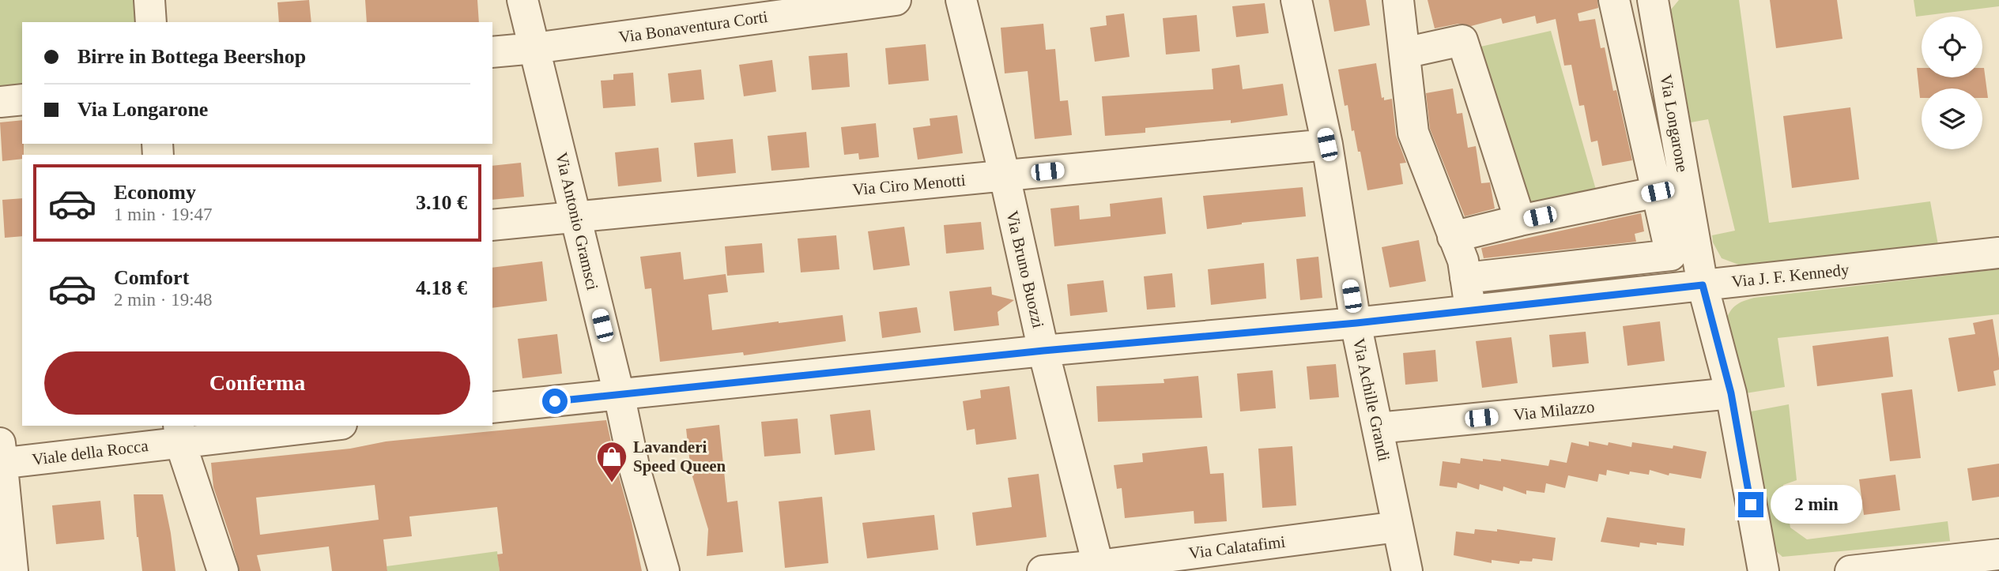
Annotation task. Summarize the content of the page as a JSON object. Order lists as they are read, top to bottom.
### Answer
{
  "streets": {
    "street": [
      "Via Bonaventura Corti",
      "Via Longarone",
      "Via Ciro Menotti",
      "Via Antonio Gramsci",
      "Via Bruno Buozzi",
      "Via J. F. Kennedy",
      "Via Achille Grandi",
      "Via Milazzo",
      "Viale della Rocca",
      "Via Calatafimi"
    ]
  },
  "crossings": [
    ["Via Bonaventura Corti", "Via Antonio Gramsci"],
    ["Via Longarone", "Via J. F. Kennedy"],
    ["Via Longarone", "Via Milazzo"],
    ["Via Ciro Menotti", "Via Antonio Gramsci"],
    ["Via Ciro Menotti", "Via Bruno Buozzi"],
    ["Via Ciro Menotti", "Via Achille Grandi"],
    ["Via Antonio Gramsci", "Via J. F. Kennedy"],
    ["Via Bruno Buozzi", "Via J. F. Kennedy"],
    ["Via Bruno Buozzi", "Via Calatafimi"],
    ["Via J. F. Kennedy", "Via Achille Grandi"],
    ["Via Achille Grandi", "Via Milazzo"],
    ["Via Achille Grandi", "Via Calatafimi"]
  ],
  "places": {
    "shop": ["Lavanderi Speed Queen"]
  },
  "page": {
    "banner": ["Birre in Bottega Beershop", "Via Longarone"],
    "list": [
      {
        "name": "Economy",
        "note": "1 min · 19:47",
        "value": "3.10 €"
      },
      {
        "name": "Comfort",
        "note": "2 min · 19:48",
        "value": "4.18 €"
      }
    ],
    "buttons": "Conferma",
    "bubble": "2 min"
  }
}
